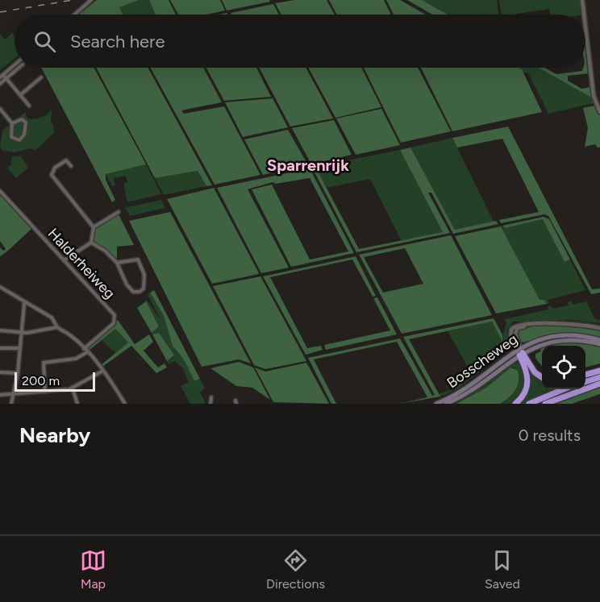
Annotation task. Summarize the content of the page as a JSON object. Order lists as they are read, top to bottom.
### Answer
{
  "streets": {
    "main road": ["Bosscheweg"],
    "street": ["Halderheiweg"]
  },
  "districts": ["Sparrenrijk"],
  "scale_bar": "200 m",
  "page": {
    "search": "Search here",
    "scale": "200 m",
    "heading": ["Nearby", "0 results"],
    "nav": ["Map", "Directions", "Saved"]
  }
}
